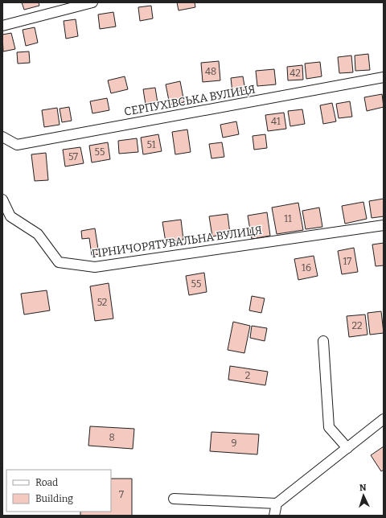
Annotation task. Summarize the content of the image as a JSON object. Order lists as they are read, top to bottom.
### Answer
{
  "streets": {
    "street": ["СЕРПУХІВСЬКА ВУЛИЦЯ", "ГІРНИЧОРЯТУВАЛЬНА ВУЛИЦЯ"]
  },
  "house_numbers": [
    "48",
    "42",
    "41",
    "51",
    "55",
    "57",
    "11",
    "17",
    "16",
    "55",
    "52",
    "22",
    "2",
    "8",
    "9",
    "7"
  ],
  "legend": ["Road", "Building"],
  "north": "top"
}
